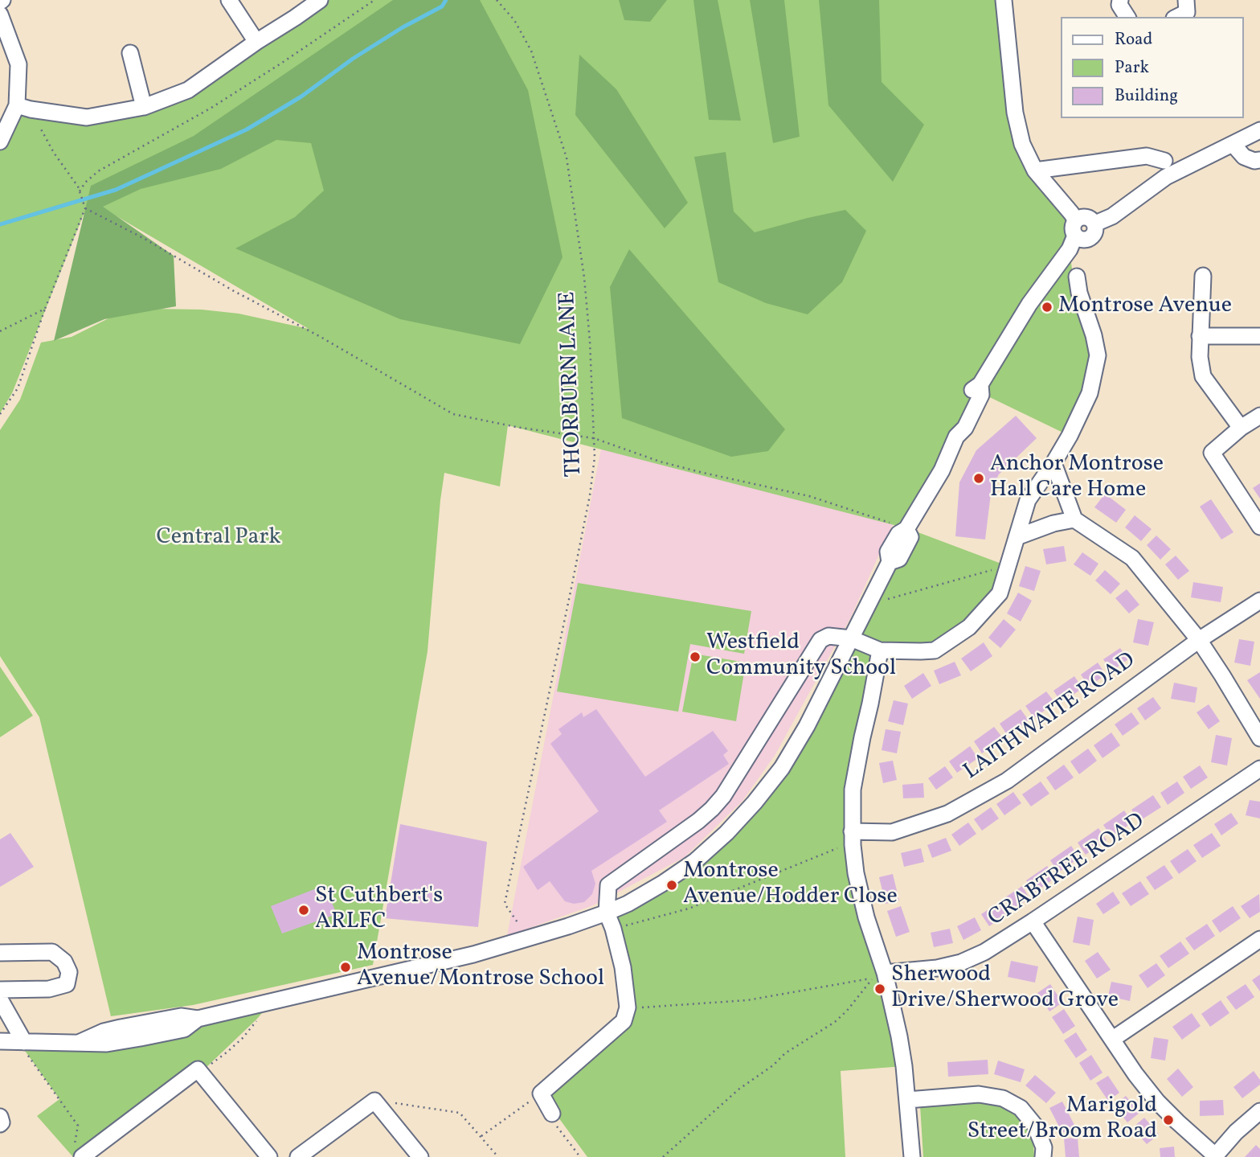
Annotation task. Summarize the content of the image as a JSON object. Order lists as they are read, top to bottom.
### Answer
{
  "streets": {
    "street": ["LAITHWAITE ROAD", "CRABTREE ROAD"],
    "path": ["THORBURN LANE"]
  },
  "parks": ["Central Park"],
  "places": [
    "Montrose Avenue",
    "Anchor Montrose Hall Care Home",
    "Westfield Community School",
    "Montrose Avenue/Hodder Close",
    "St Cuthbert's ARLFC",
    "Montrose Avenue/Montrose School",
    "Sherwood Drive/Sherwood Grove",
    "Marigold Street/Broom Road"
  ],
  "legend": ["Road", "Park", "Building"]
}
